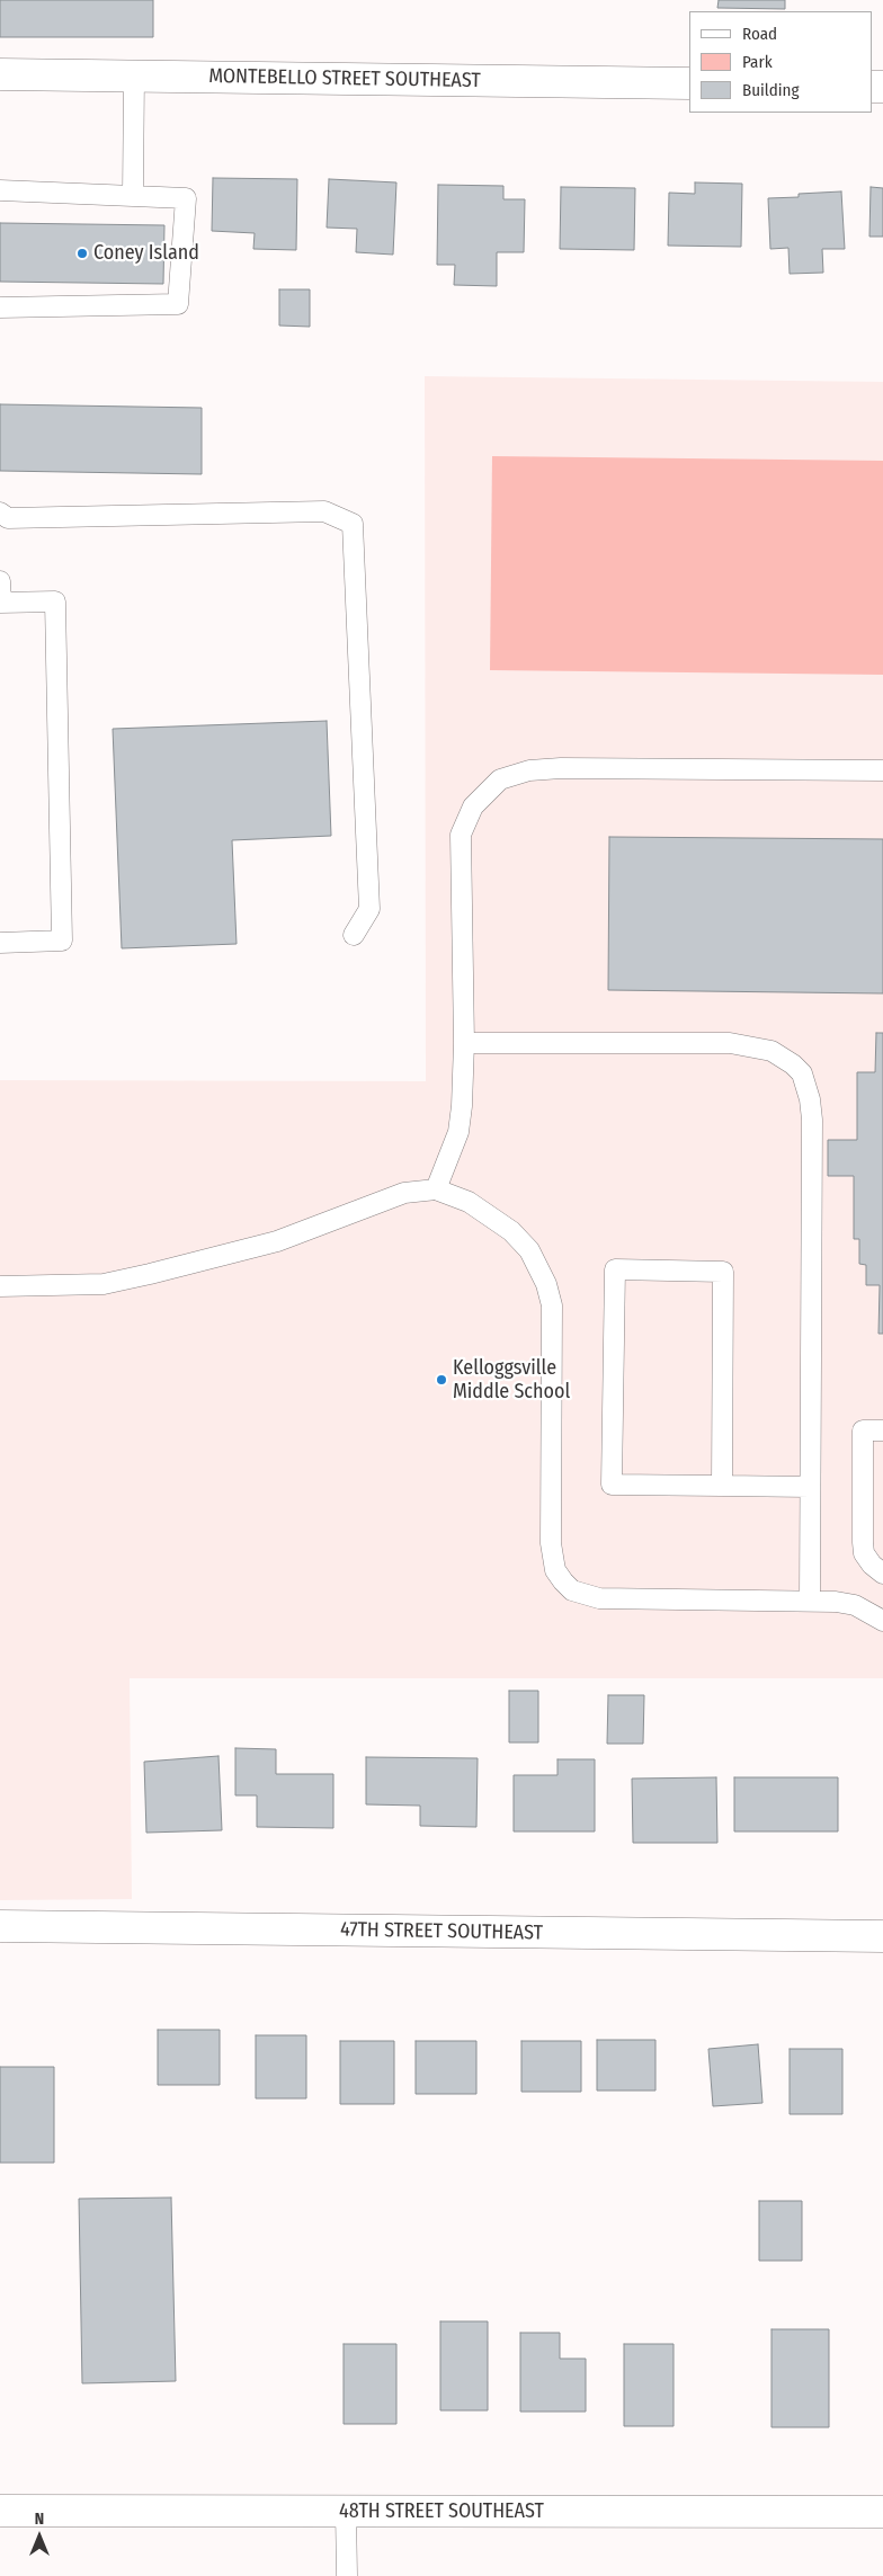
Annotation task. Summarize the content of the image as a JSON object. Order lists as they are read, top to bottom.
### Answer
{
  "streets": {
    "street": ["MONTEBELLO STREET SOUTHEAST", "47TH STREET SOUTHEAST", "48TH STREET SOUTHEAST"]
  },
  "places": ["Coney Island", "Kelloggsville Middle School"],
  "legend": ["Road", "Park", "Building"],
  "north": "top"
}
